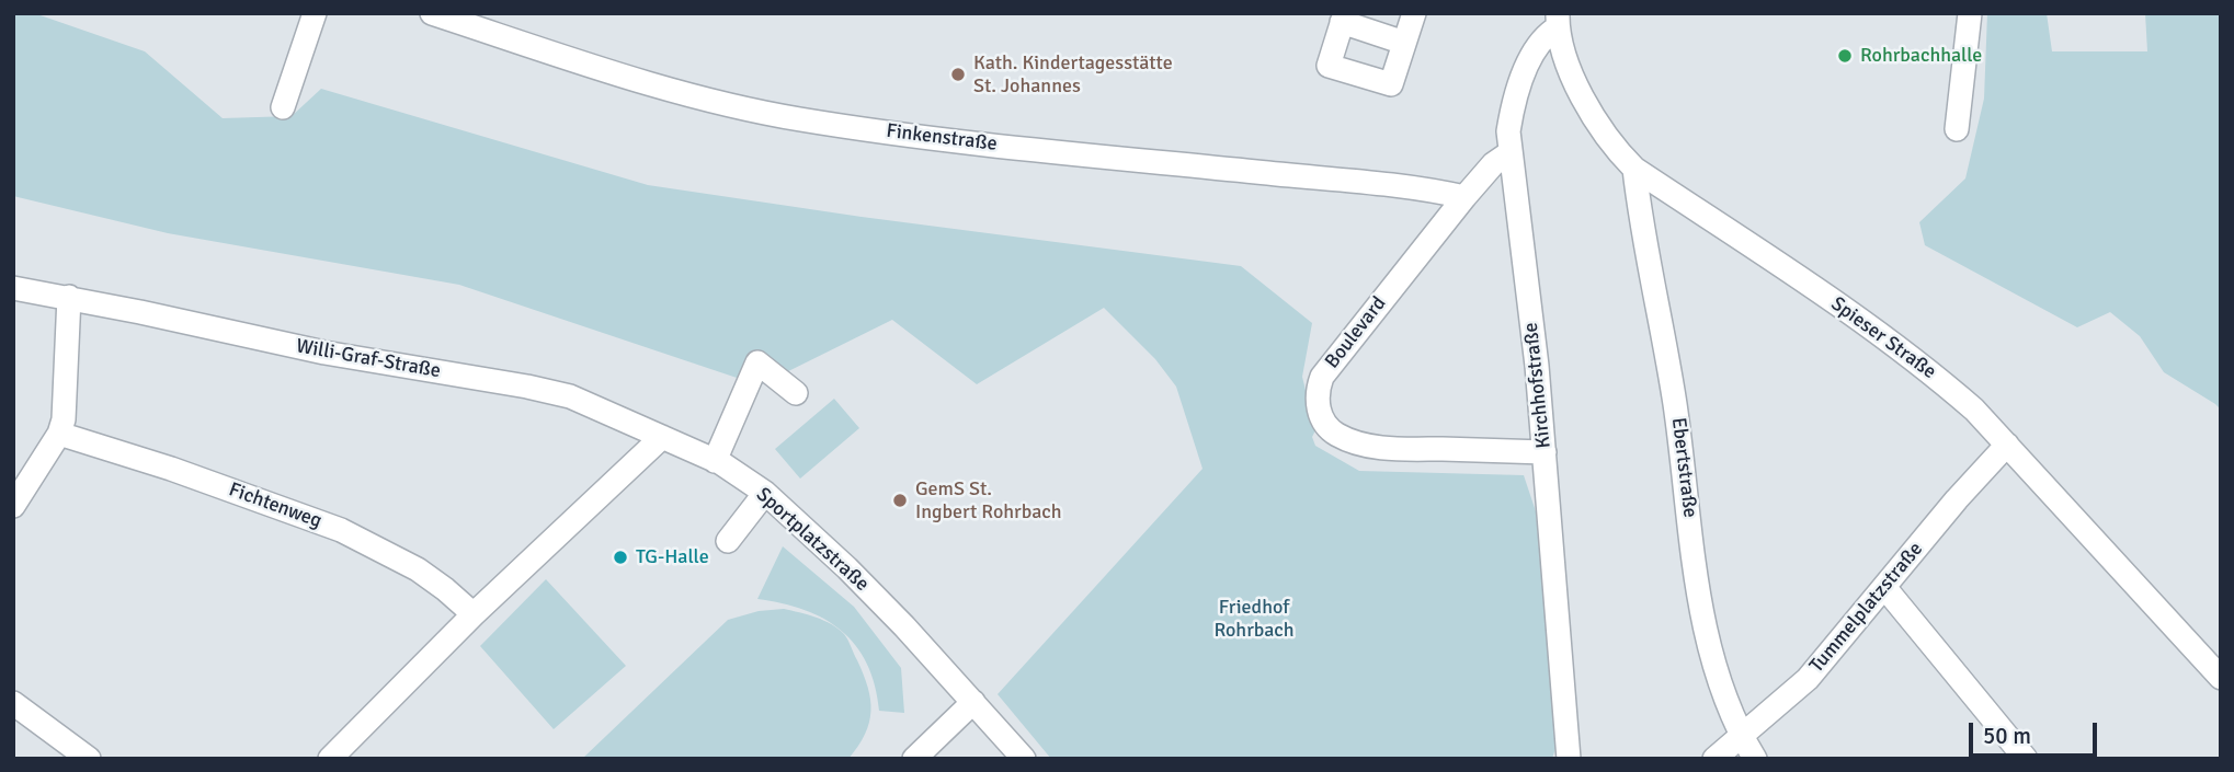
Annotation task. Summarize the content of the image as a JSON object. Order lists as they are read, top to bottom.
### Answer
{
  "streets": {
    "street": [
      "Finkenstraße",
      "Boulevard",
      "Spieser Straße",
      "Willi-Graf-Straße",
      "Kirchhofstraße",
      "Ebertstraße",
      "Fichtenweg",
      "Sportplatzstraße",
      "Tummelplatzstraße"
    ]
  },
  "crossings": [
    ["Finkenstraße", "Boulevard"],
    ["Boulevard", "Kirchhofstraße"],
    ["Spieser Straße", "Kirchhofstraße"],
    ["Spieser Straße", "Ebertstraße"],
    ["Spieser Straße", "Tummelplatzstraße"],
    ["Willi-Graf-Straße", "Sportplatzstraße"],
    ["Ebertstraße", "Tummelplatzstraße"]
  ],
  "parks": ["Friedhof Rohrbach"],
  "places": [
    "Rohrbachhalle",
    "Kath. Kindertagesstätte St. Johannes",
    "GemS St. Ingbert Rohrbach",
    "TG-Halle"
  ],
  "scale_bar": "50 m"
}
